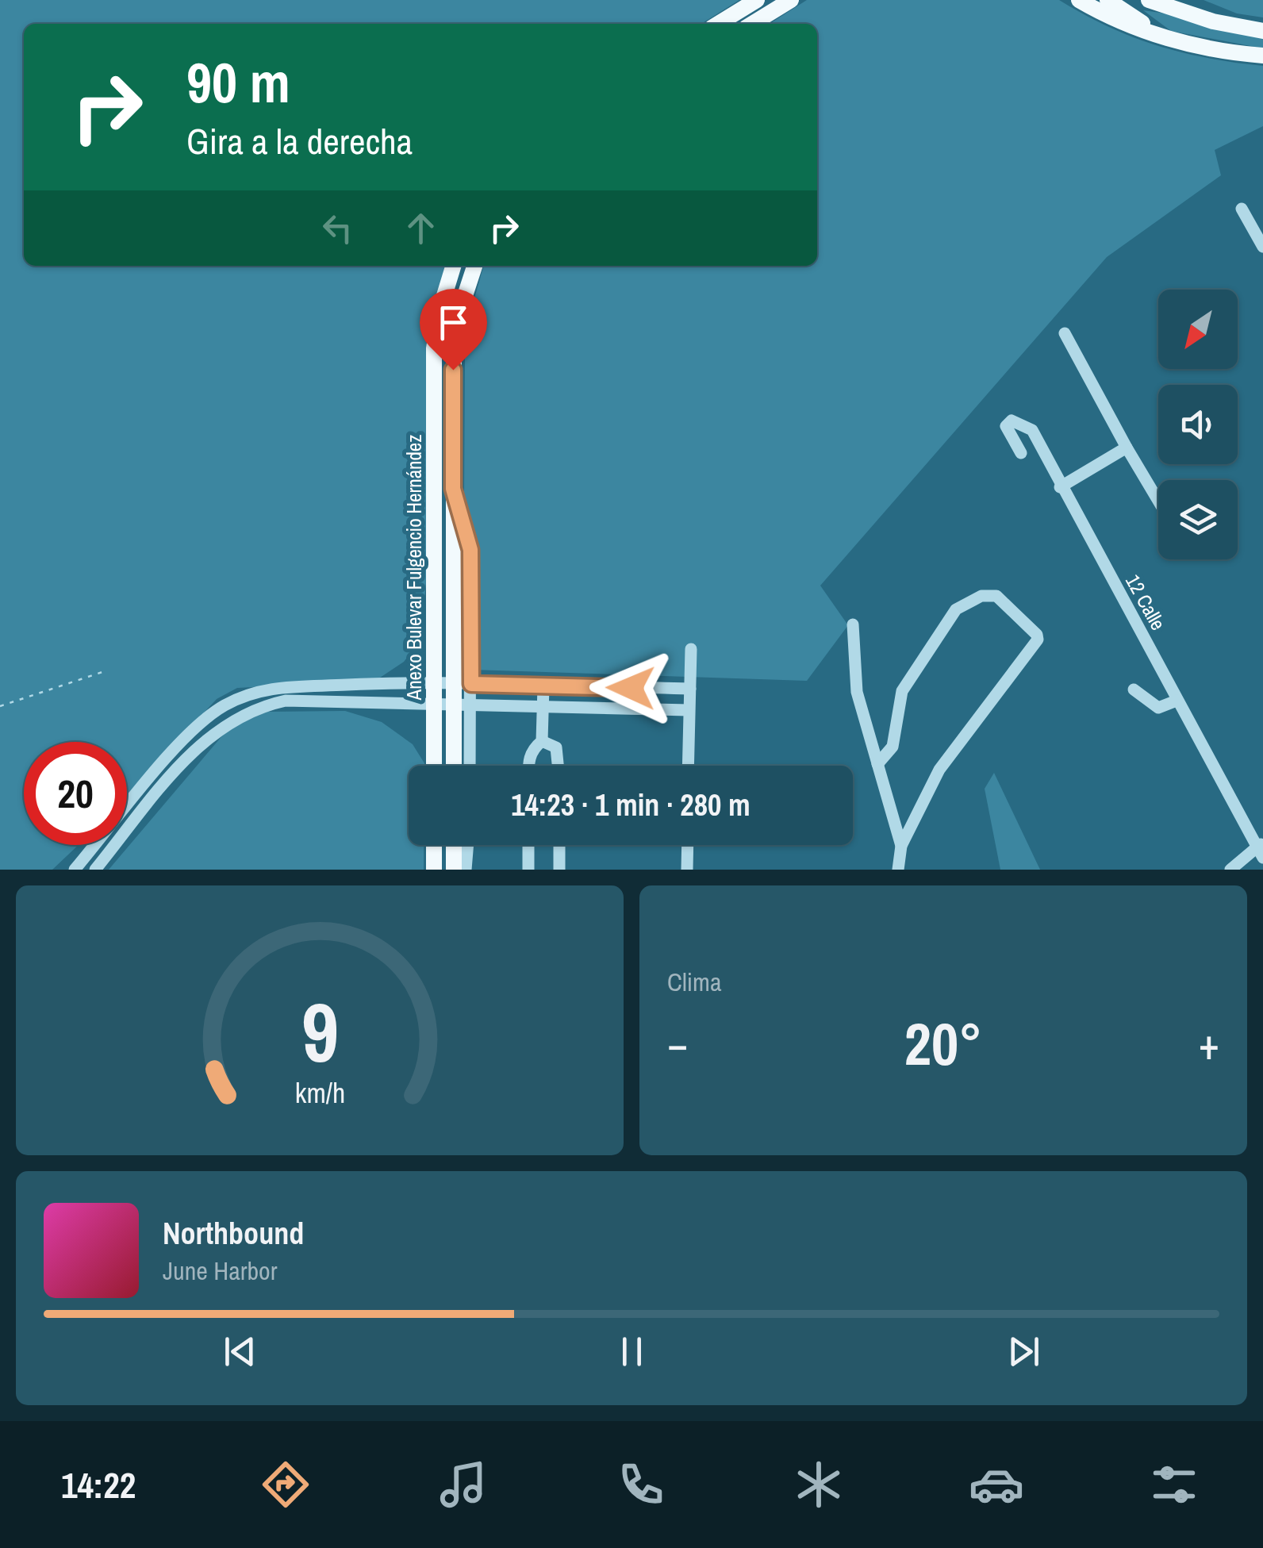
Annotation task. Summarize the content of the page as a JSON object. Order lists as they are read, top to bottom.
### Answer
{
  "streets": {
    "main road": ["Anexo Bulevar Fulgencio Hernández"],
    "street": ["12 Calle"]
  },
  "north": "bottom left",
  "page": {
    "turn": ["90 m", "Gira a la derecha"],
    "limit": "20",
    "trip": "14:23 · 1 min · 280 m",
    "tile": "Clima",
    "heat": ["−", "20°", "+"],
    "song": ["Northbound", "June Harbor"],
    "tabs": "14:22",
    "gauge": ["9", "km/h"]
  }
}
